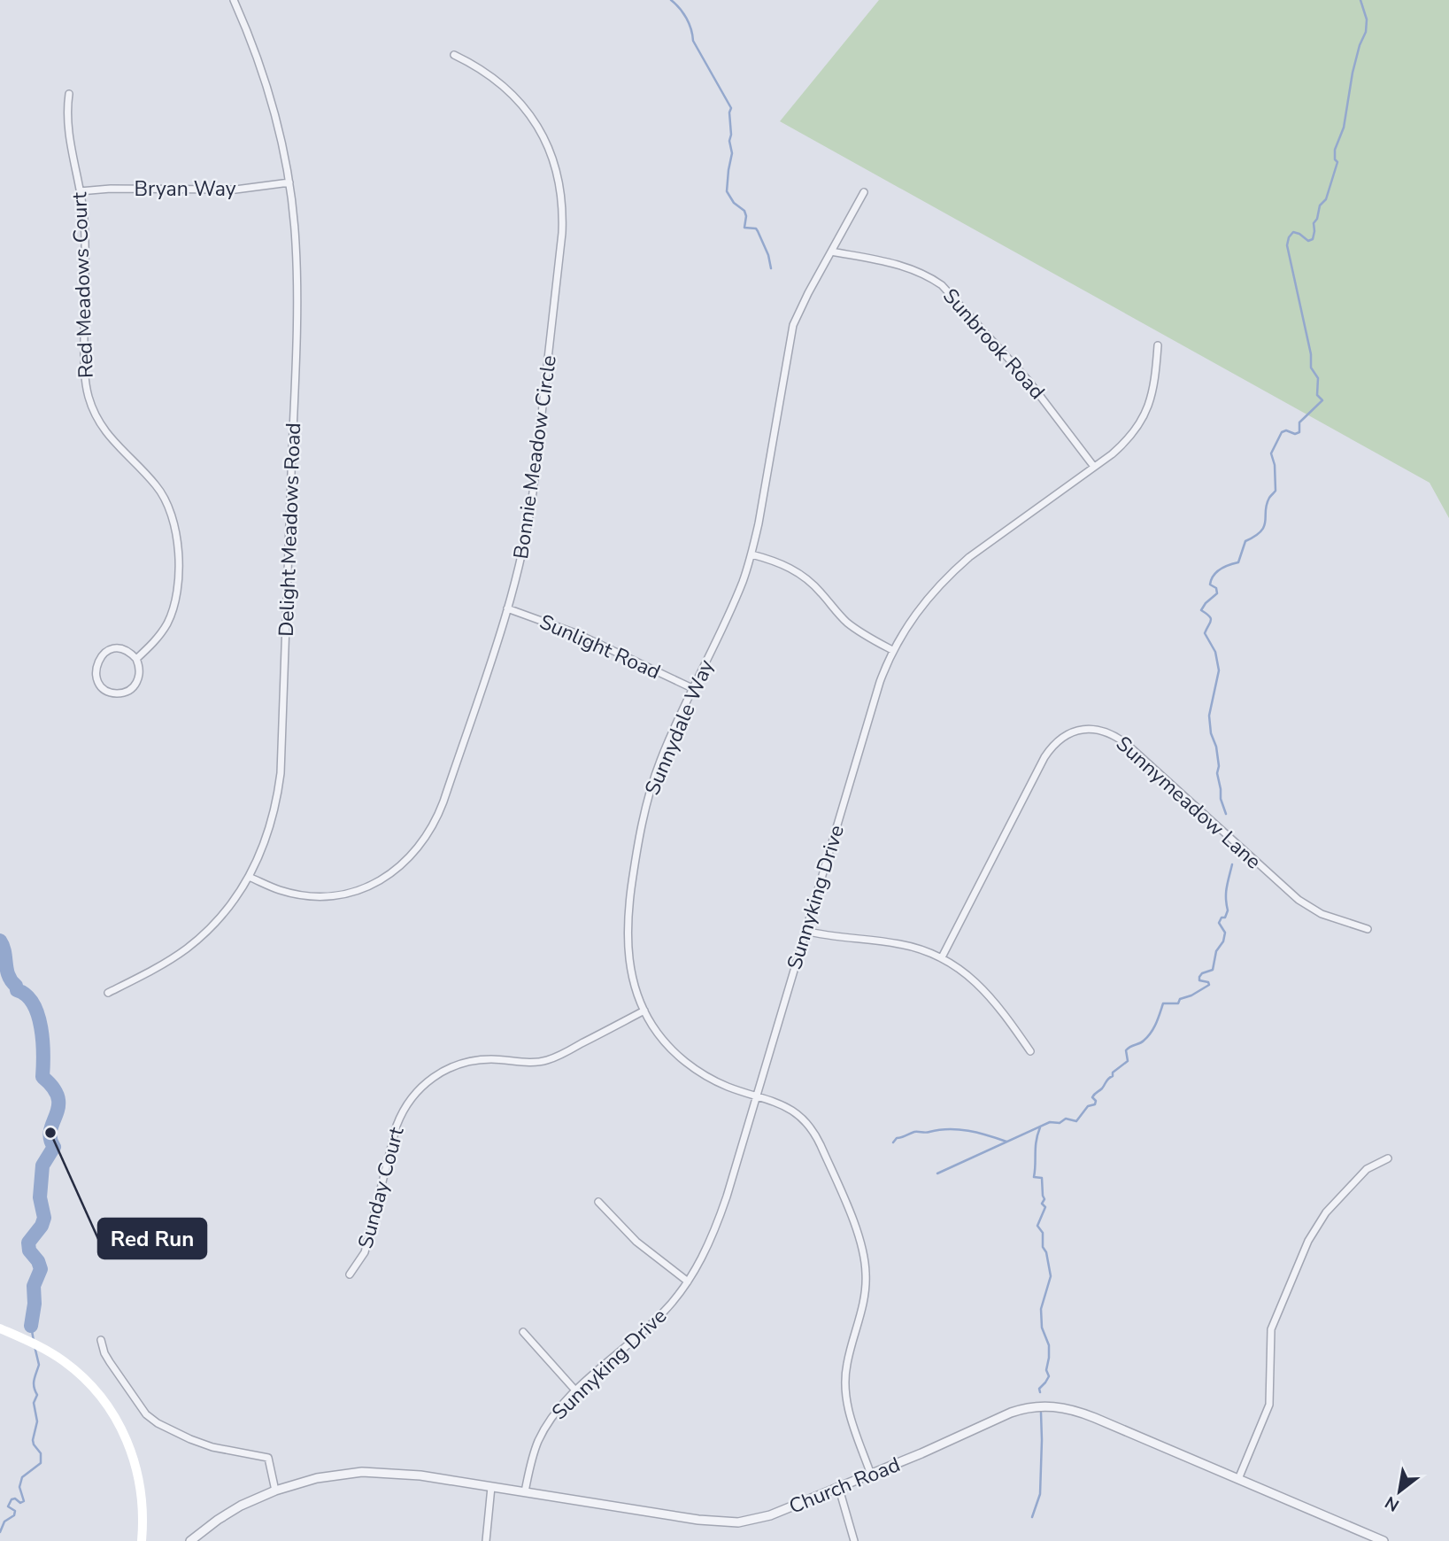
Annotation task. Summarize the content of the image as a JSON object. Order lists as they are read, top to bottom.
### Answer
{
  "streets": {
    "street": [
      "Bryan Way",
      "Red Meadows Court",
      "Sunbrook Road",
      "Bonnie Meadow Circle",
      "Delight Meadows Road",
      "Sunlight Road",
      "Sunnydale Way",
      "Sunnymeadow Lane",
      "Sunnyking Drive",
      "Sunday Court",
      "Church Road"
    ]
  },
  "crossings": [
    ["Bryan Way", "Red Meadows Court"],
    ["Bryan Way", "Delight Meadows Road"],
    ["Sunbrook Road", "Sunnydale Way"],
    ["Sunbrook Road", "Sunnyking Drive"],
    ["Bonnie Meadow Circle", "Delight Meadows Road"],
    ["Bonnie Meadow Circle", "Sunlight Road"],
    ["Sunlight Road", "Sunnydale Way"],
    ["Sunnydale Way", "Sunnyking Drive"],
    ["Sunnydale Way", "Sunday Court"],
    ["Sunnydale Way", "Church Road"],
    ["Sunnyking Drive", "Church Road"]
  ],
  "places": ["Red Run"],
  "north": "bottom left"
}
